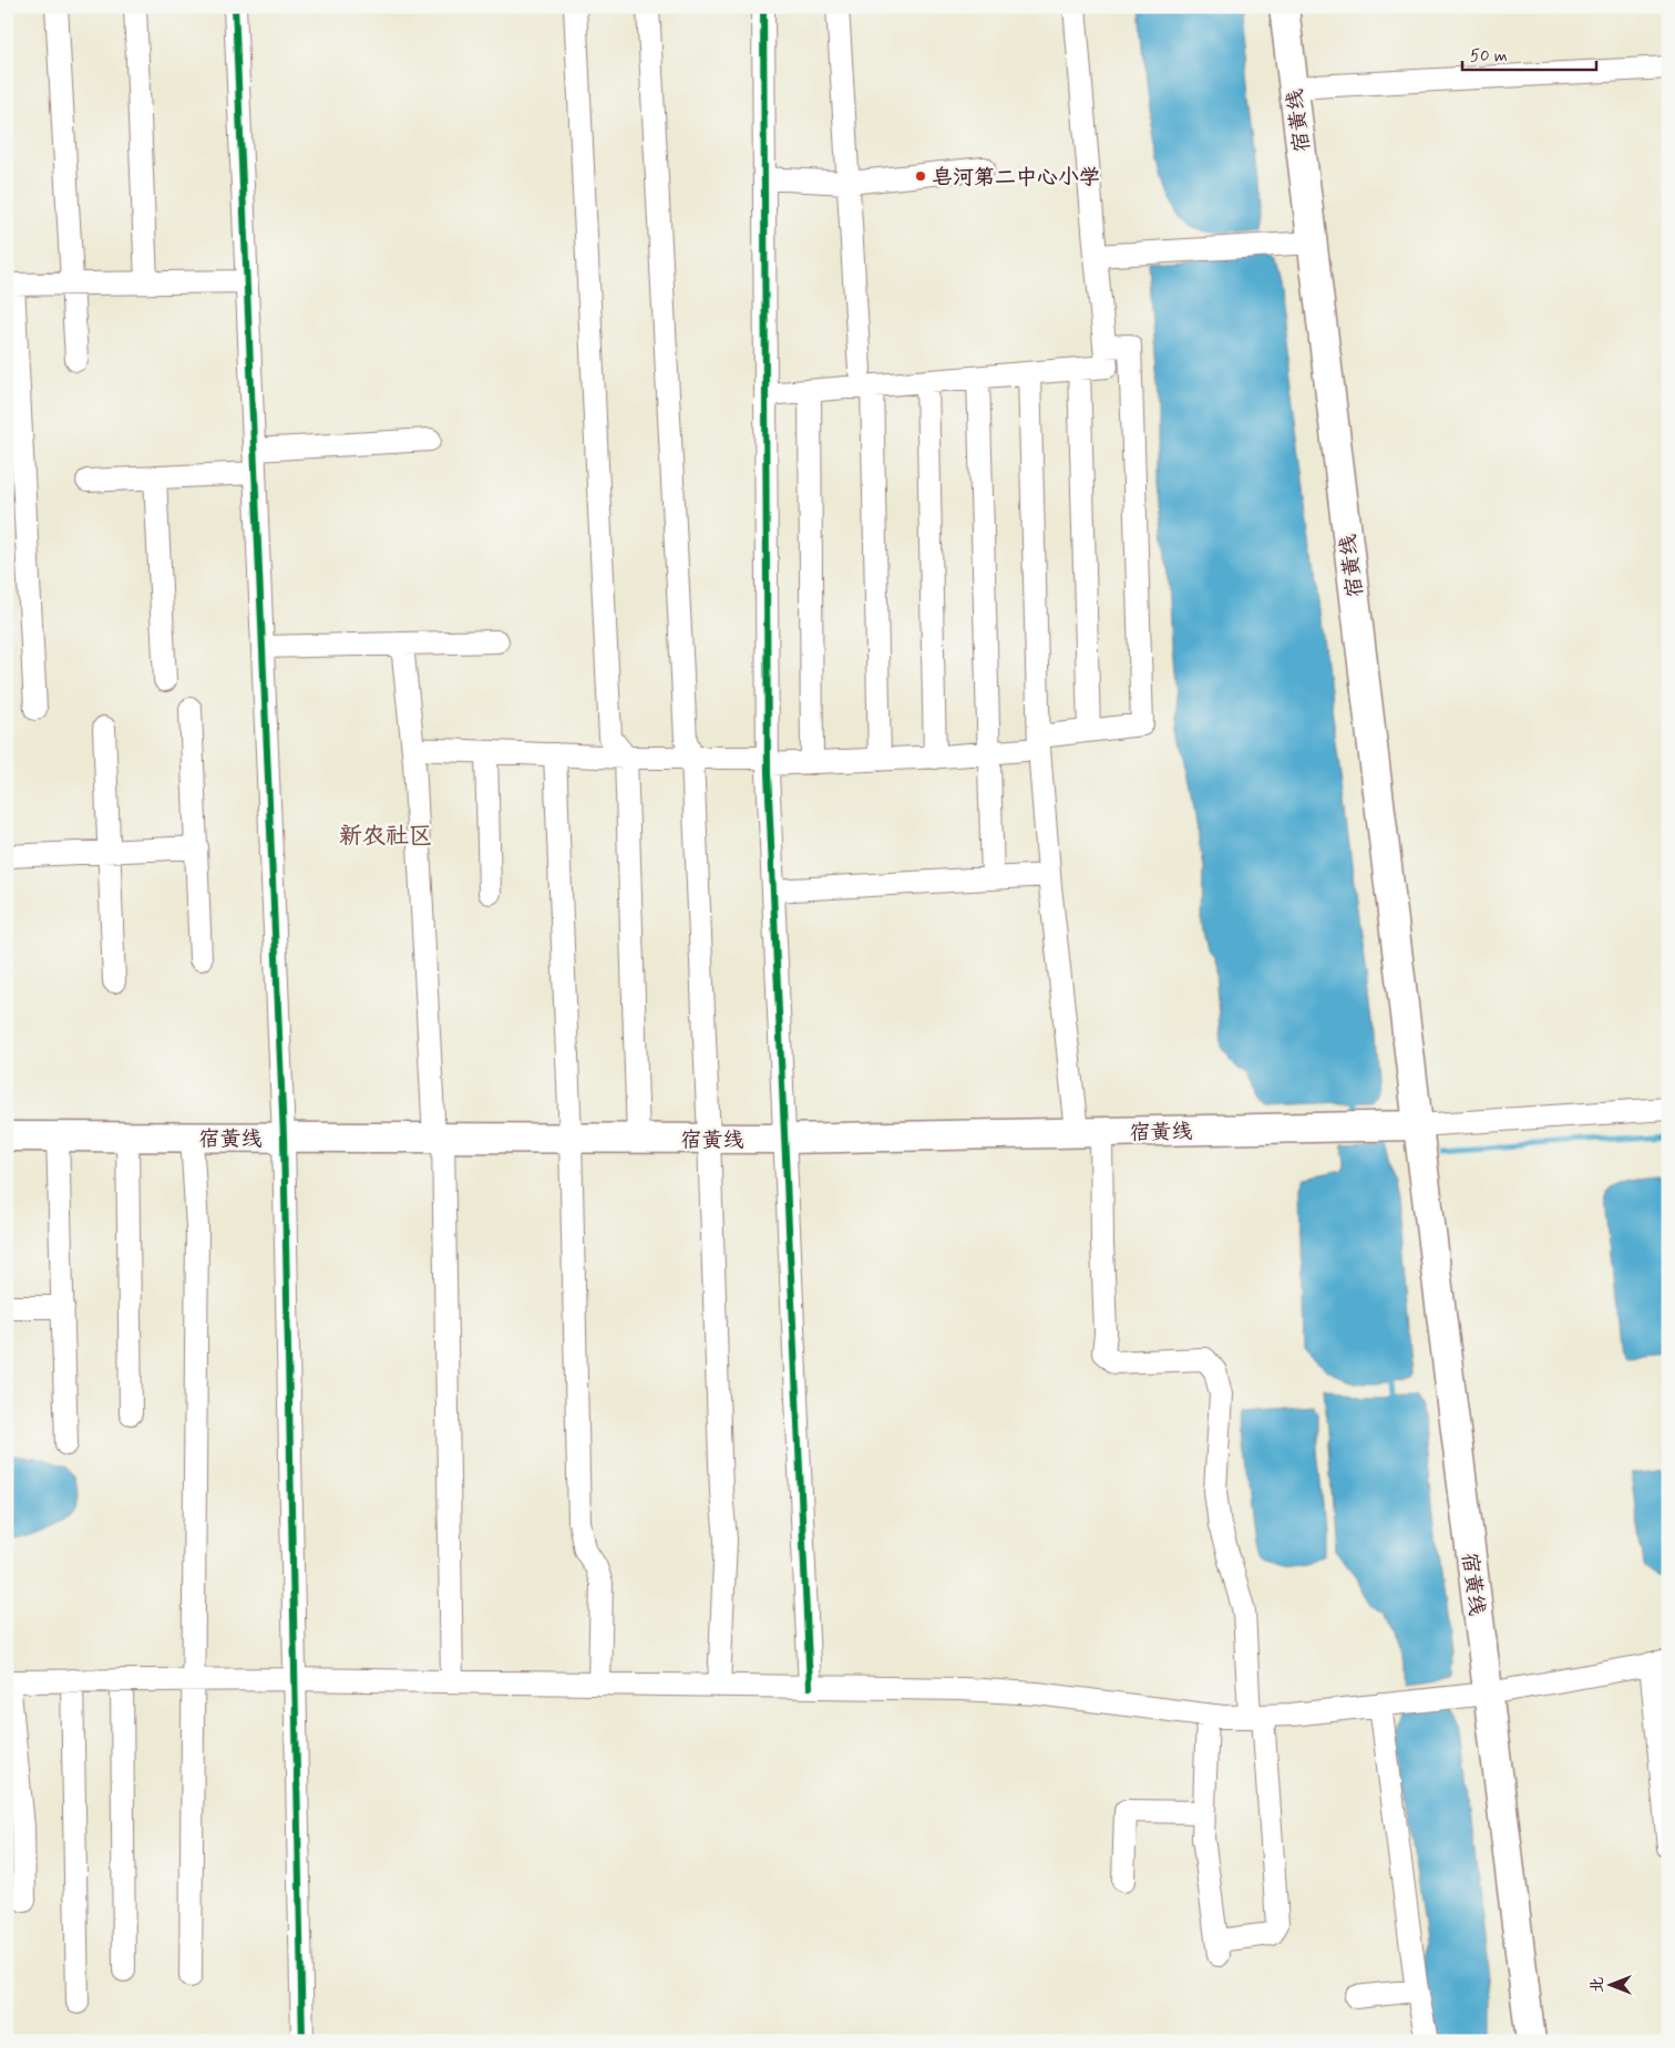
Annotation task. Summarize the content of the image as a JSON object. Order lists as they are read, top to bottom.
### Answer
{
  "streets": {
    "main road": ["宿黄线"]
  },
  "districts": ["新农社区"],
  "places": ["皂河第二中心小学"],
  "scale_bar": "50 m",
  "north": "left"
}
